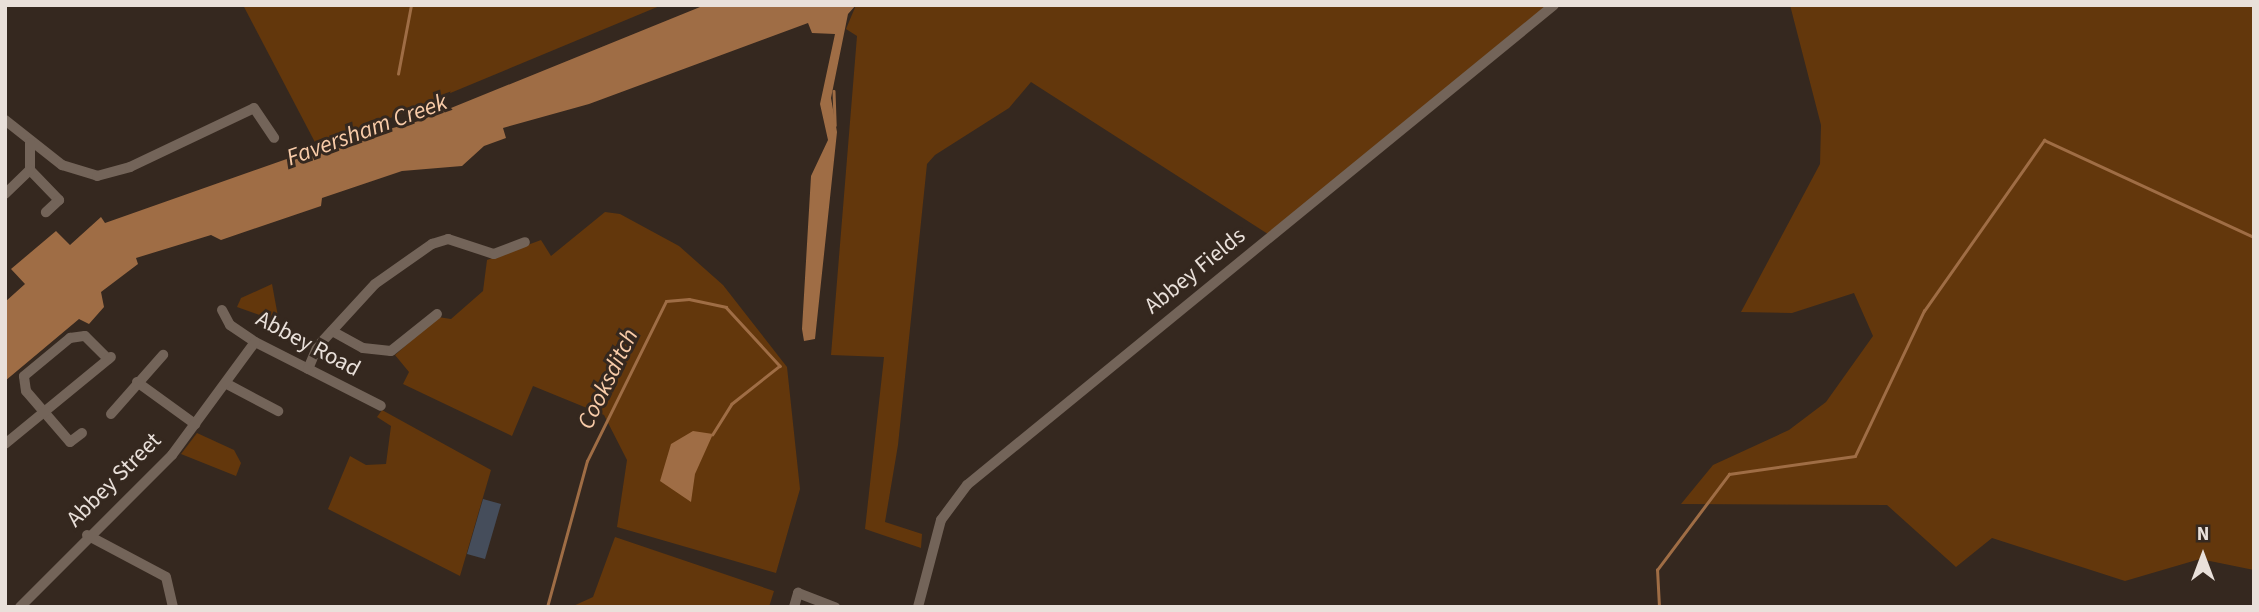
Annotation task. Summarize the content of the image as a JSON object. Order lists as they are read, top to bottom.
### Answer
{
  "streets": {
    "street": ["Abbey Fields", "Abbey Road", "Abbey Street"]
  },
  "crossings": [
    ["Abbey Road", "Abbey Street"]
  ],
  "water": ["Faversham Creek", "Cooksditch"],
  "north": "top"
}
